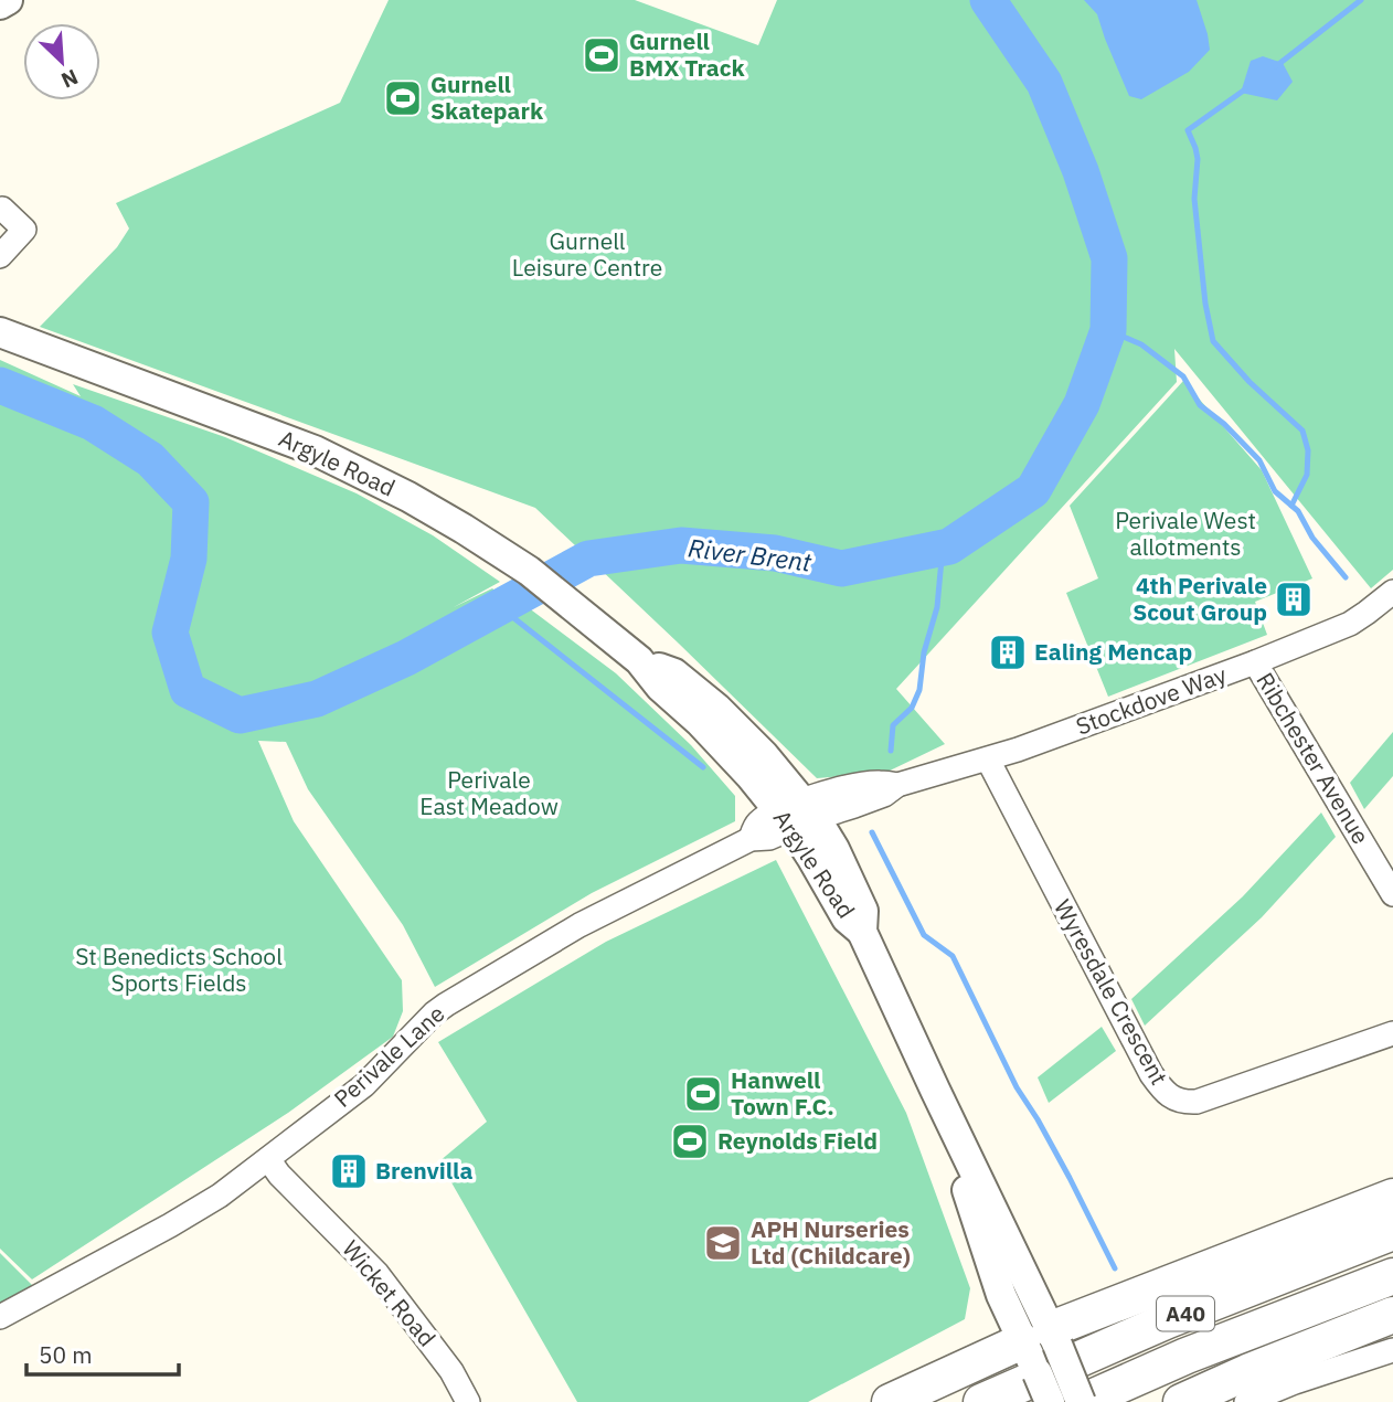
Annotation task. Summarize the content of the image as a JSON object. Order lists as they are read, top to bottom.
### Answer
{
  "streets": {
    "highway": ["A40"],
    "main road": ["Argyle Road"],
    "street": [
      "Stockdove Way",
      "Ribchester Avenue",
      "Wyresdale Crescent",
      "Perivale Lane",
      "Wicket Road"
    ]
  },
  "crossings": [
    ["Argyle Road", "Stockdove Way"],
    ["Argyle Road", "Perivale Lane"],
    ["Argyle Road", "A40"],
    ["Stockdove Way", "Ribchester Avenue"],
    ["Stockdove Way", "Wyresdale Crescent"],
    ["Stockdove Way", "Perivale Lane"],
    ["Perivale Lane", "Wicket Road"]
  ],
  "water": ["River Brent"],
  "parks": [
    "Gurnell Leisure Centre",
    "Perivale West allotments",
    "Perivale East Meadow",
    "St Benedicts School Sports Fields"
  ],
  "places": {
    "sports": [
      "Gurnell BMX Track",
      "Gurnell Skatepark",
      "Hanwell Town F.C.",
      "Reynolds Field"
    ],
    "building": ["4th Perivale Scout Group", "Ealing Mencap", "Brenvilla"],
    "school or university": ["APH Nurseries Ltd (Childcare)"]
  },
  "scale_bar": "50 m",
  "north": "bottom right"
}
